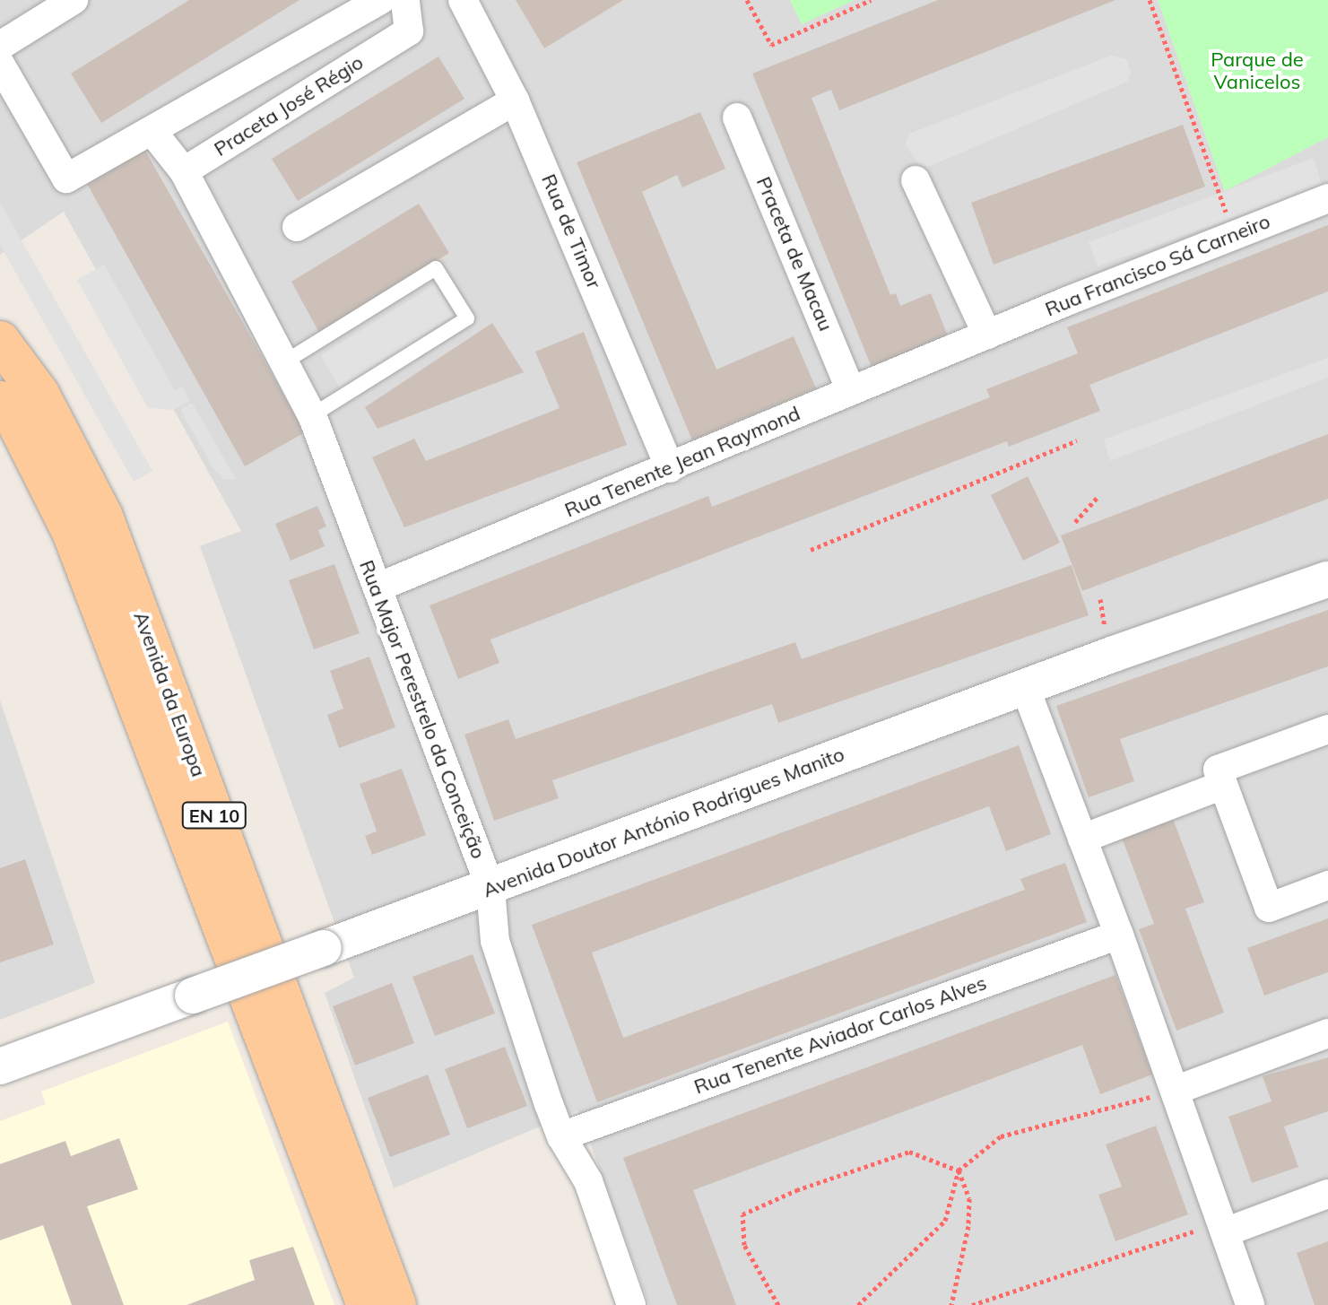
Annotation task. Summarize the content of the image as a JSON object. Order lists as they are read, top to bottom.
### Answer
{
  "streets": {
    "main road": ["Avenida da Europa", "EN 10"],
    "street": [
      "Praceta José Régio",
      "Rua de Timor",
      "Praceta de Macau",
      "Rua Francisco Sá Carneiro",
      "Rua Tenente Jean Raymond",
      "Rua Major Perestrelo da Conceição",
      "Avenida Doutor António Rodrigues Manito",
      "Rua Tenente Aviador Carlos Alves"
    ]
  },
  "crossings": [
    ["Praceta José Régio", "Rua Major Perestrelo da Conceição"],
    ["Rua de Timor", "Rua Tenente Jean Raymond"],
    ["Praceta de Macau", "Rua Tenente Jean Raymond"],
    ["Rua Francisco Sá Carneiro", "Rua Tenente Jean Raymond"],
    ["Rua Tenente Jean Raymond", "Rua Major Perestrelo da Conceição"],
    ["Rua Major Perestrelo da Conceição", "Avenida Doutor António Rodrigues Manito"],
    ["Rua Major Perestrelo da Conceição", "Rua Tenente Aviador Carlos Alves"]
  ],
  "parks": ["Parque de Vanicelos"]
}
